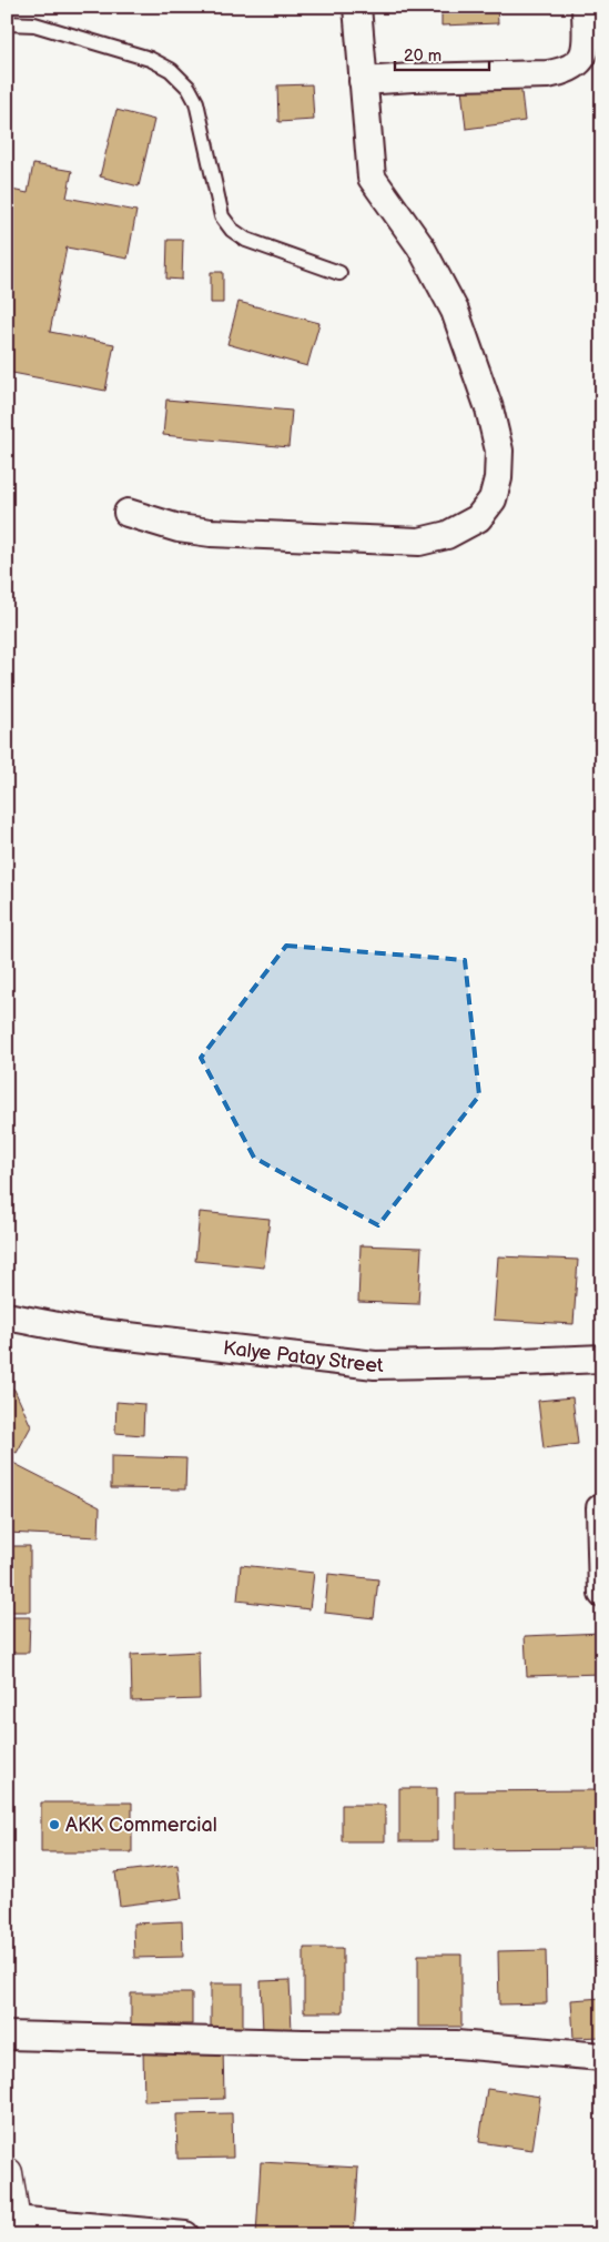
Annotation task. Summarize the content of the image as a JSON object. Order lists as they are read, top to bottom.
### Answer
{
  "streets": {
    "street": ["Kalye Patay Street"]
  },
  "places": ["AKK Commercial"],
  "scale_bar": "20 m"
}
